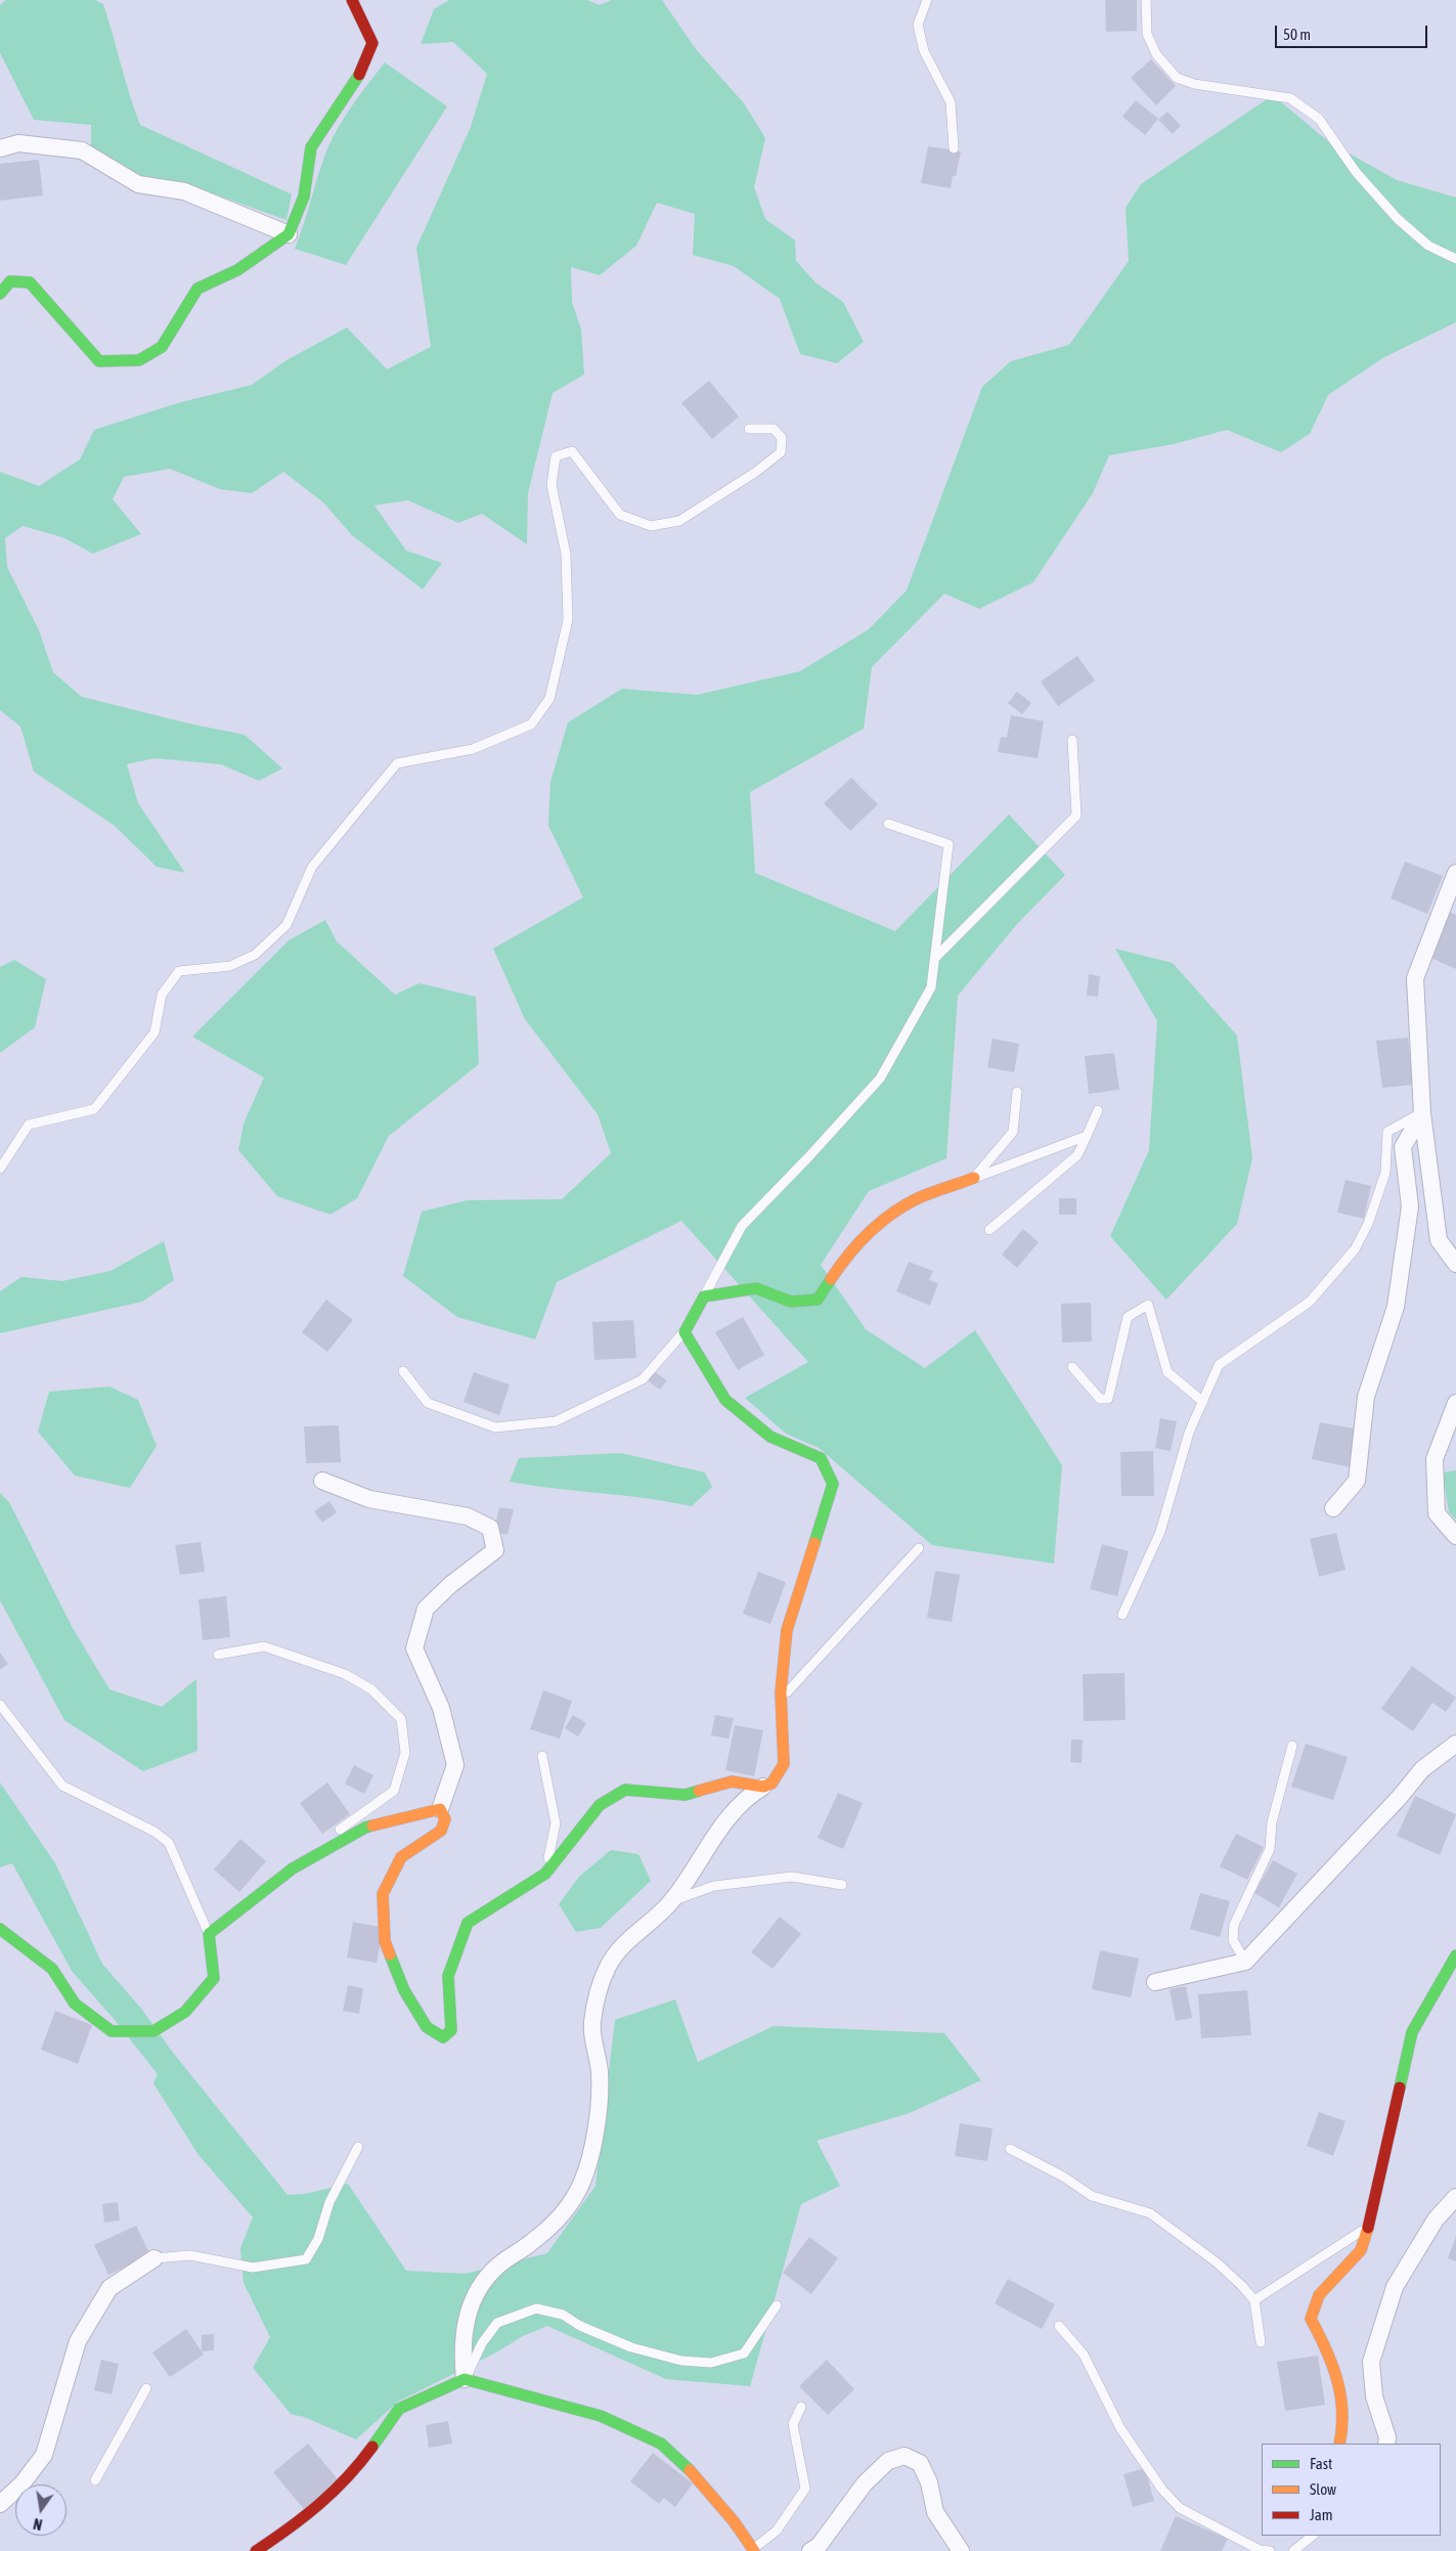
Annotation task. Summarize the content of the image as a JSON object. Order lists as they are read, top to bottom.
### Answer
{
  "legend": ["Fast", "Slow", "Jam"],
  "scale_bar": "50 m",
  "north": "bottom"
}
